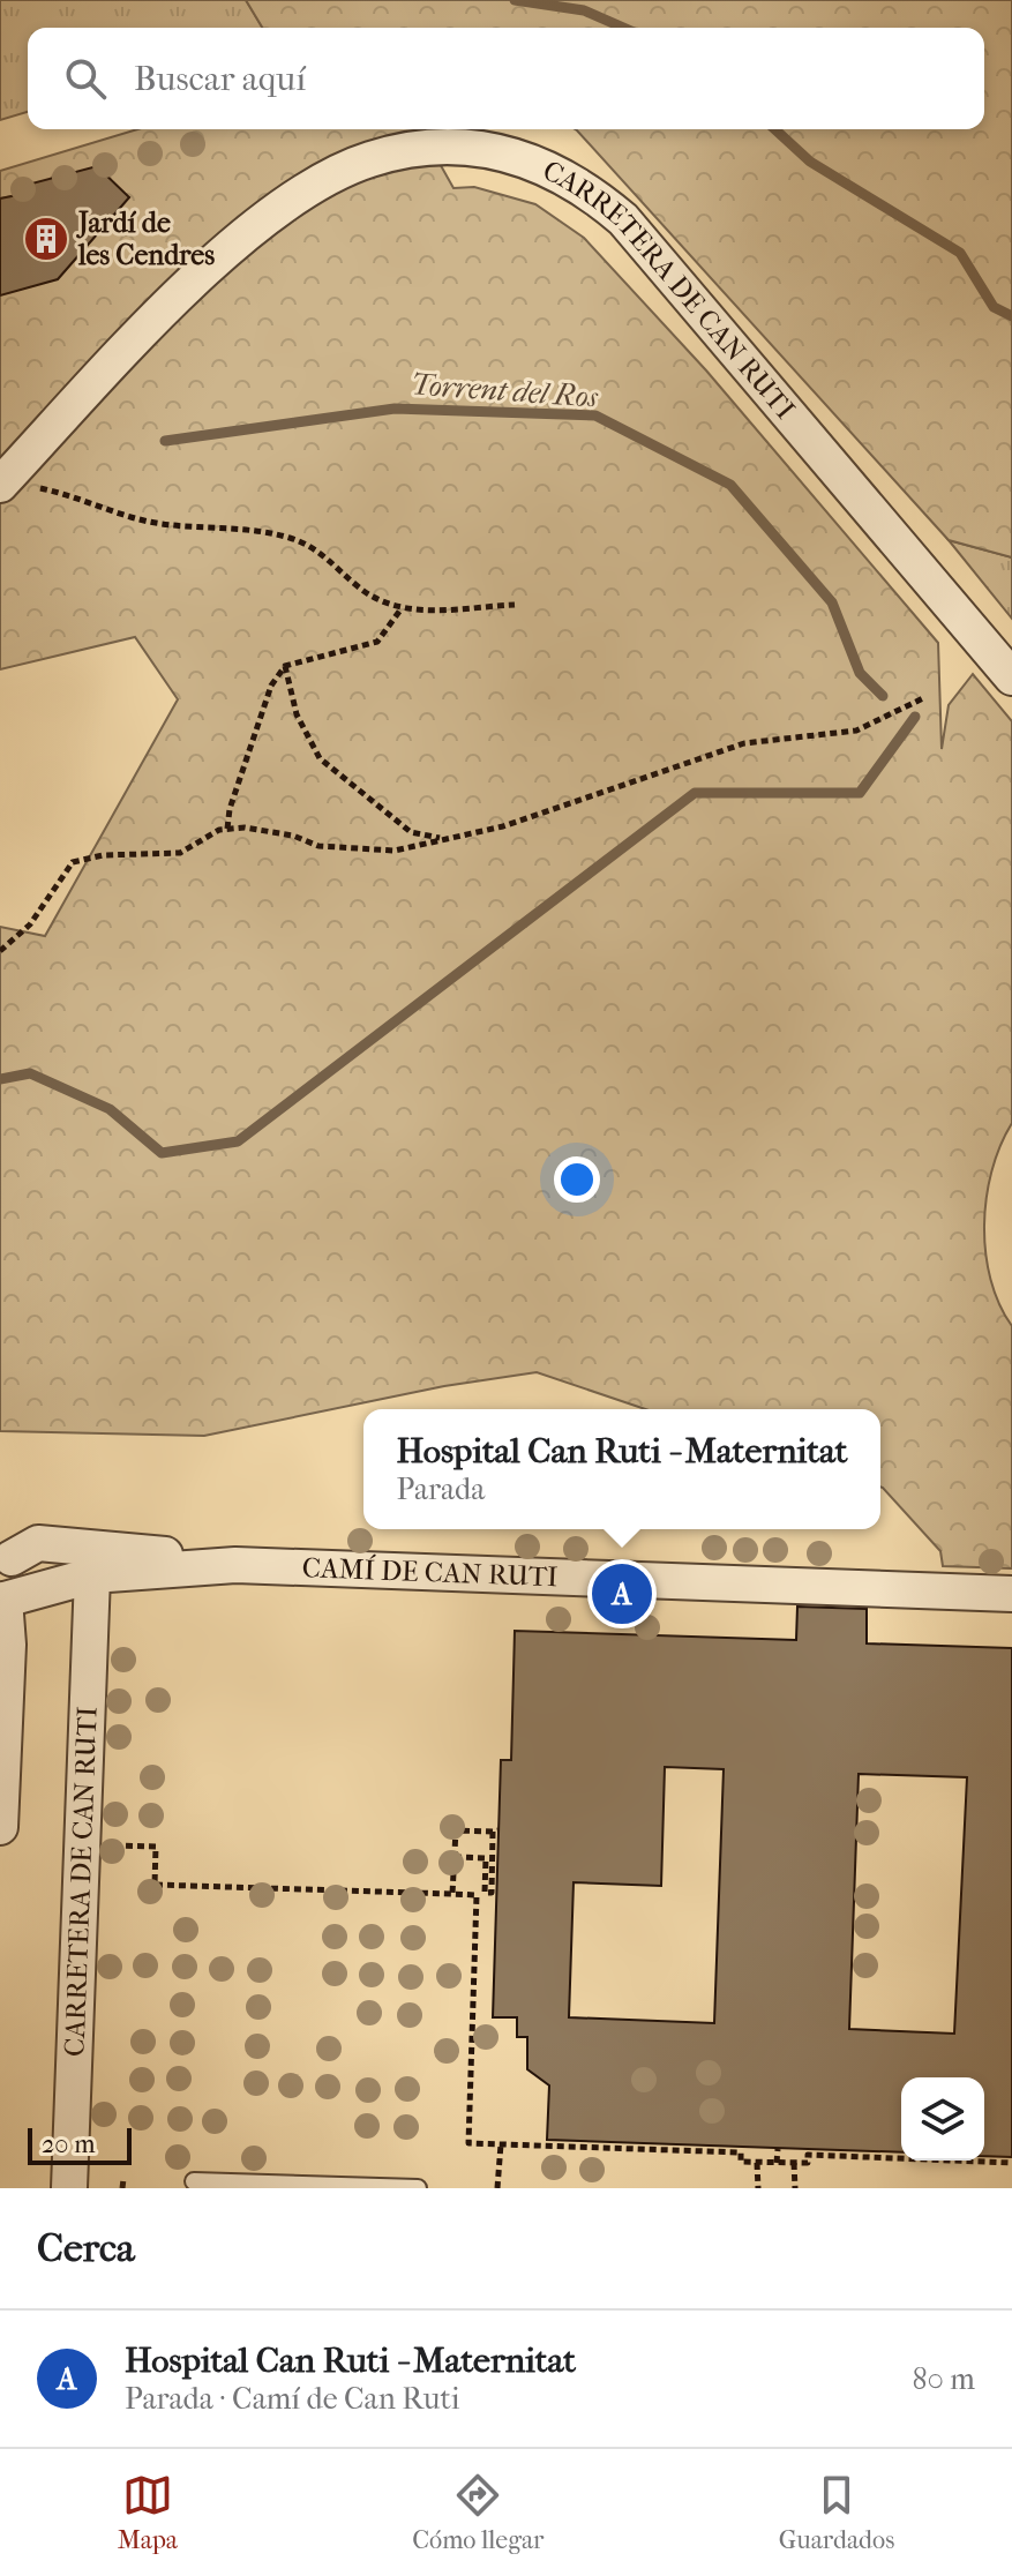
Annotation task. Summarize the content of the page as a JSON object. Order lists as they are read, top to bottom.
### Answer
{
  "streets": {
    "street": ["CARRETERA DE CAN RUTI", "CAMÍ DE CAN RUTI"]
  },
  "crossings": [
    ["CARRETERA DE CAN RUTI", "CAMÍ DE CAN RUTI"]
  ],
  "water": ["Torrent del Ros"],
  "places": {
    "building": ["Jardí de les Cendres"]
  },
  "scale_bar": "20 m",
  "page": {
    "search": "Buscar aquí",
    "popup": ["Hospital Can Ruti - Maternitat", "Parada"],
    "pins": "A",
    "scale": "20 m",
    "heading": "Cerca",
    "list": [
      {
        "mark": "A",
        "name": "Hospital Can Ruti - Maternitat",
        "note": "Parada · Camí de Can Ruti",
        "value": "80 m"
      }
    ],
    "nav": ["Mapa", "Cómo llegar", "Guardados"]
  }
}
